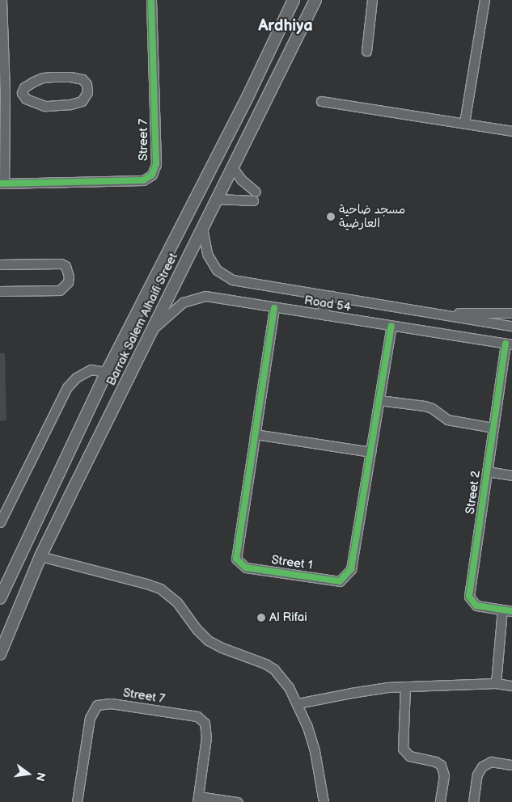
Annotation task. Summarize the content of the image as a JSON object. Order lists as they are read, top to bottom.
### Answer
{
  "streets": {
    "main road": ["Barrak Salem Alhaifi Street"],
    "street": [
      "Street 7",
      "Road 54",
      "Street 2",
      "Street 1"
    ]
  },
  "crossings": [
    ["Road 54", "Barrak Salem Alhaifi Street"],
    ["Road 54", "Street 2"],
    ["Road 54", "Street 1"]
  ],
  "districts": ["Ardhiya"],
  "places": ["مسجد ضاحية العارضية", "Al Rifai"],
  "north": "right"
}
